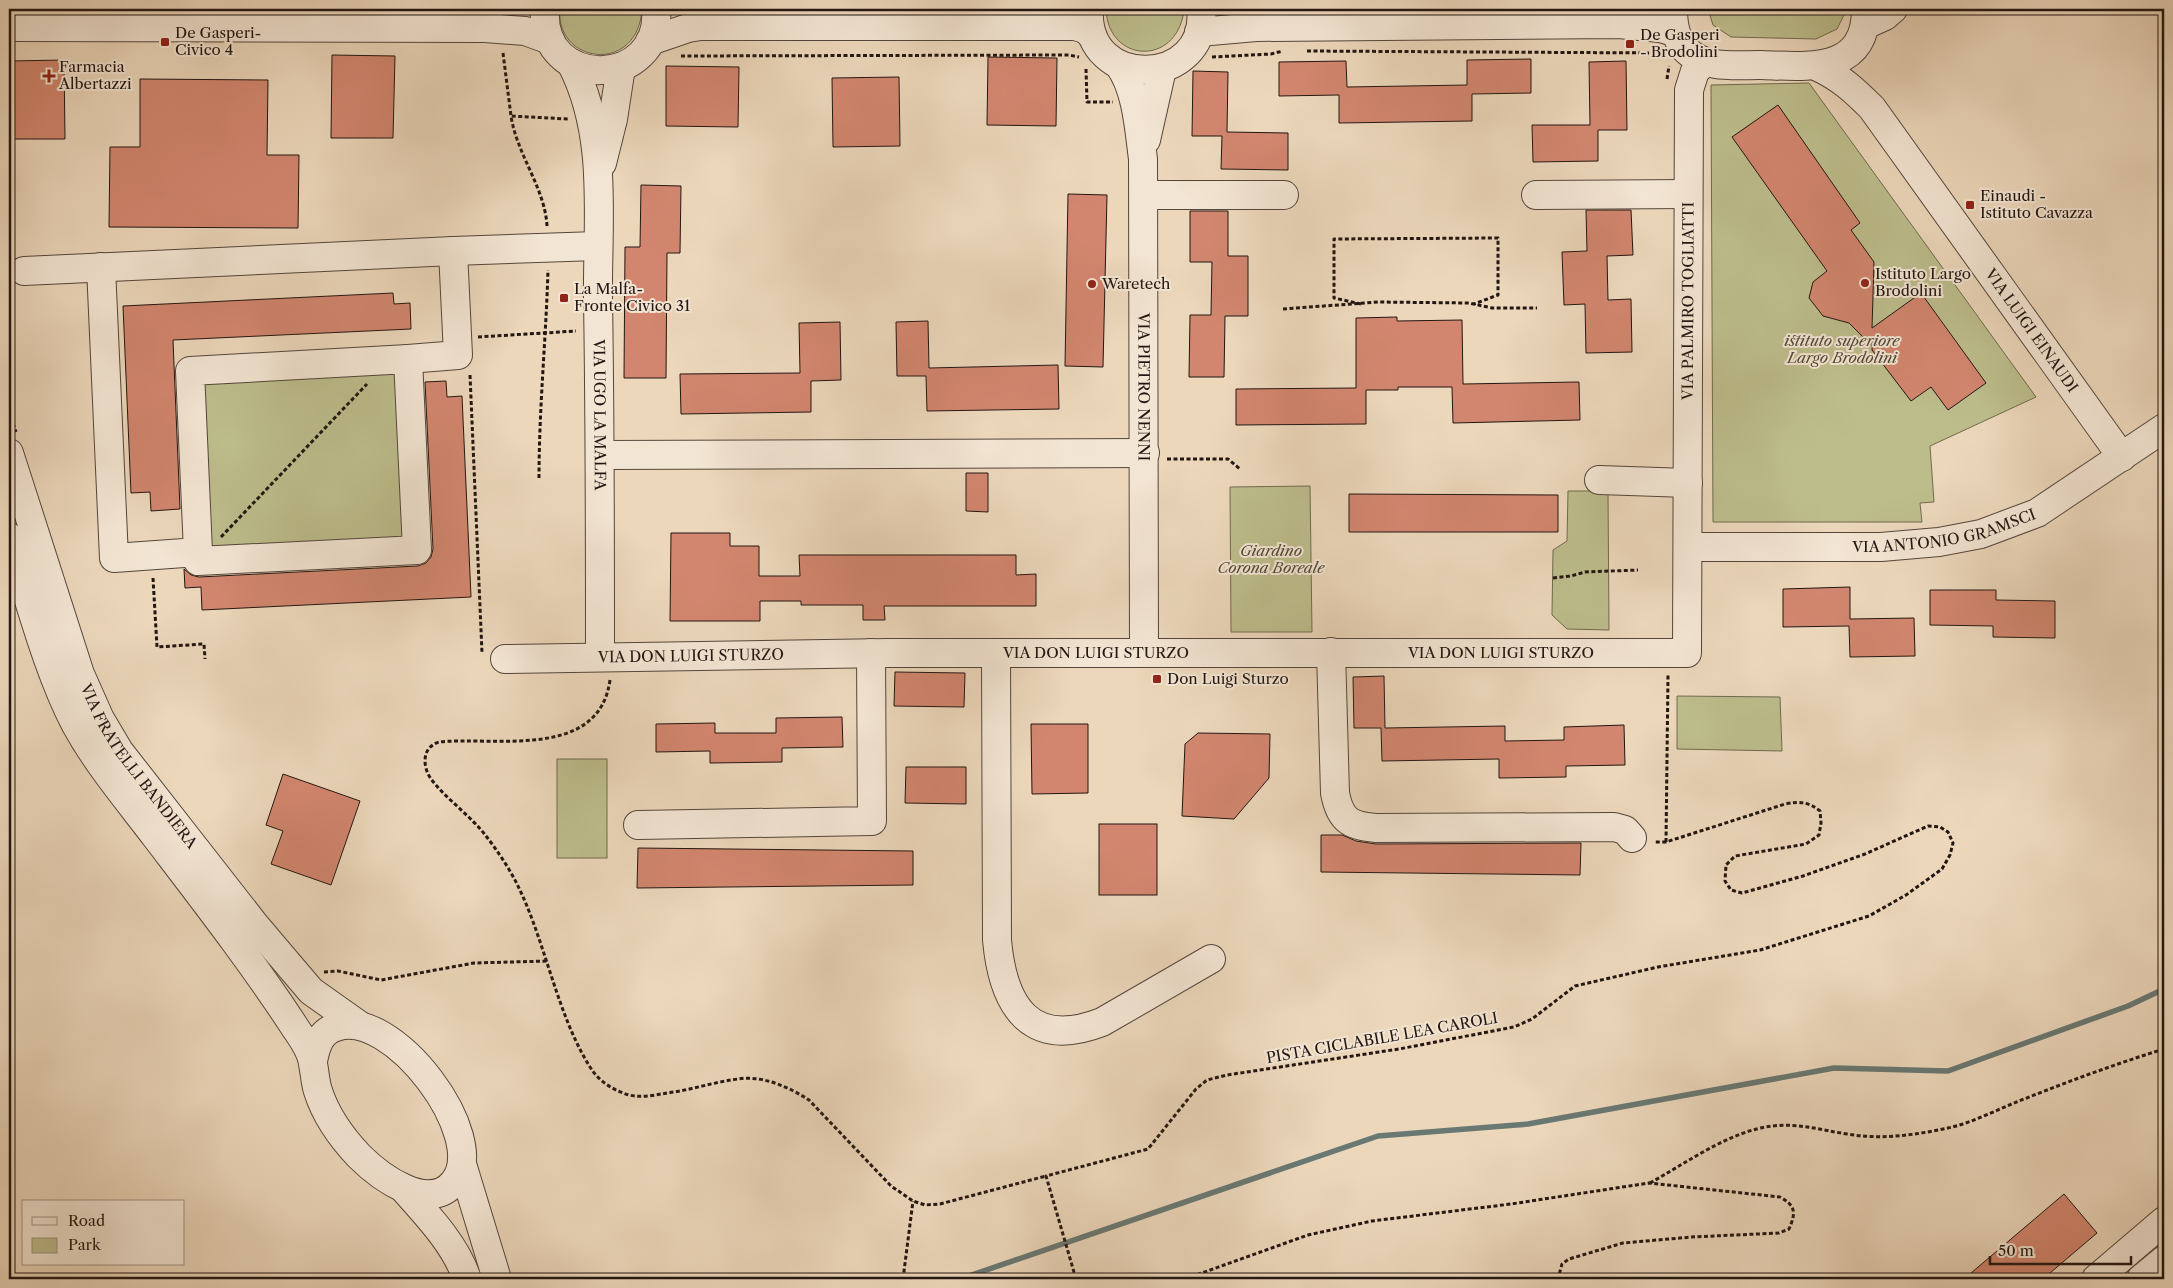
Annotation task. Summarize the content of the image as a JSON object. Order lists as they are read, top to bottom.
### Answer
{
  "streets": {
    "street": [
      "VIA PALMIRO TOGLIATTI",
      "VIA LUIGI EINAUDI",
      "VIA PIETRO NENNI",
      "VIA UGO LA MALFA",
      "VIA ANTONIO GRAMSCI",
      "VIA DON LUIGI STURZO",
      "VIA FRATELLI BANDIERA"
    ],
    "path": ["PISTA CICLABILE LEA CAROLI"]
  },
  "crossings": [
    ["VIA PALMIRO TOGLIATTI", "VIA ANTONIO GRAMSCI"],
    ["VIA PALMIRO TOGLIATTI", "VIA DON LUIGI STURZO"],
    ["VIA LUIGI EINAUDI", "VIA ANTONIO GRAMSCI"],
    ["VIA PIETRO NENNI", "VIA DON LUIGI STURZO"],
    ["VIA UGO LA MALFA", "VIA DON LUIGI STURZO"],
    ["VIA UGO LA MALFA", "PISTA CICLABILE LEA CAROLI"],
    ["VIA DON LUIGI STURZO", "PISTA CICLABILE LEA CAROLI"]
  ],
  "parks": ["istituto superiore Largo Brodolini", "Giardino Corona Boreale"],
  "places": {
    "transit": [
      "De Gasperi- Civico 4",
      "De Gasperi - Brodolini",
      "Einaudi - Istituto Cavazza",
      "La Malfa- Fronte Civico 31",
      "Don Luigi Sturzo"
    ],
    "health": ["Farmacia Albertazzi"],
    "other": ["Istituto Largo Brodolini", "Waretech"]
  },
  "legend": ["Road", "Park"],
  "scale_bar": "50 m"
}
